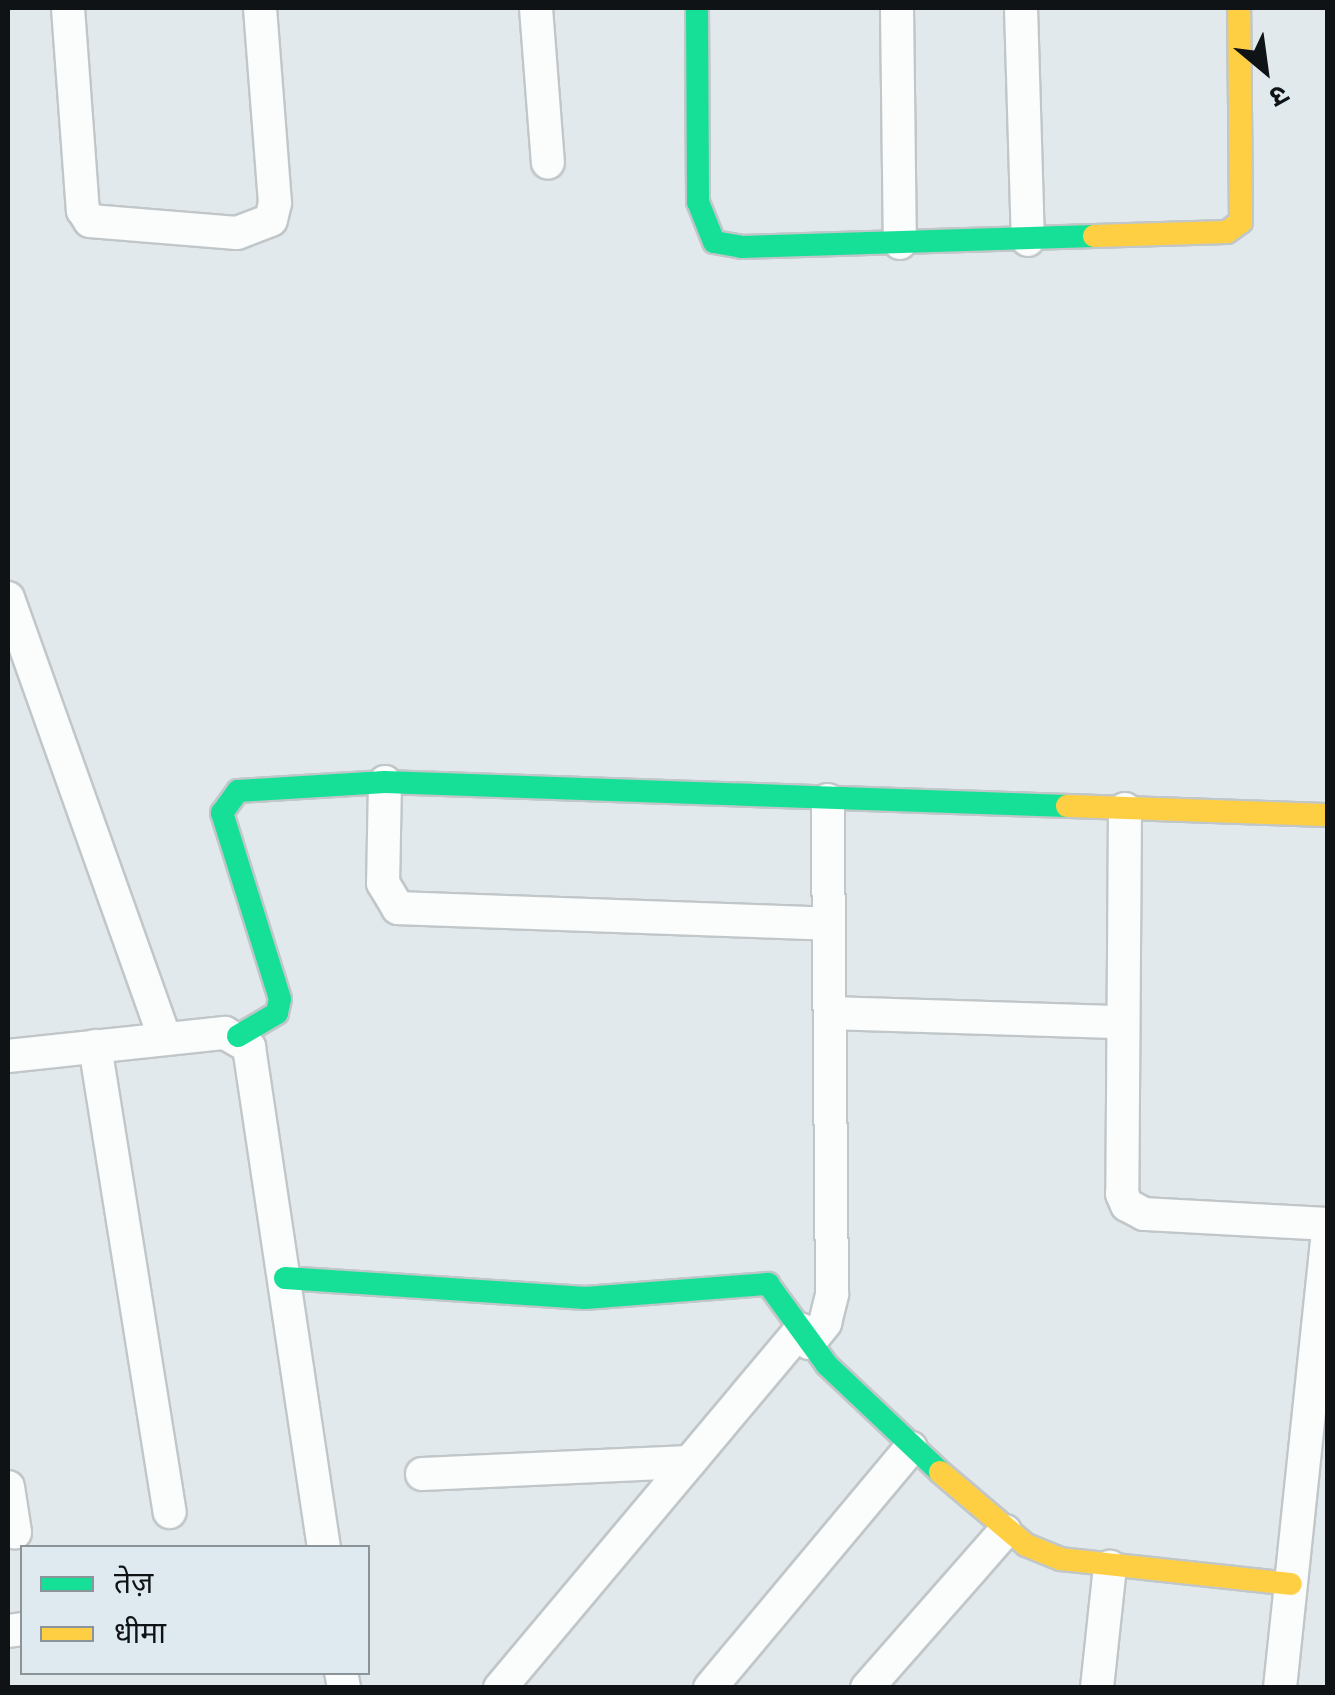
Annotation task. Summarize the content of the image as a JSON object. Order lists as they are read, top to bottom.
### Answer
{
  "legend": ["तेज़", "धीमा"],
  "north": "bottom right"
}
